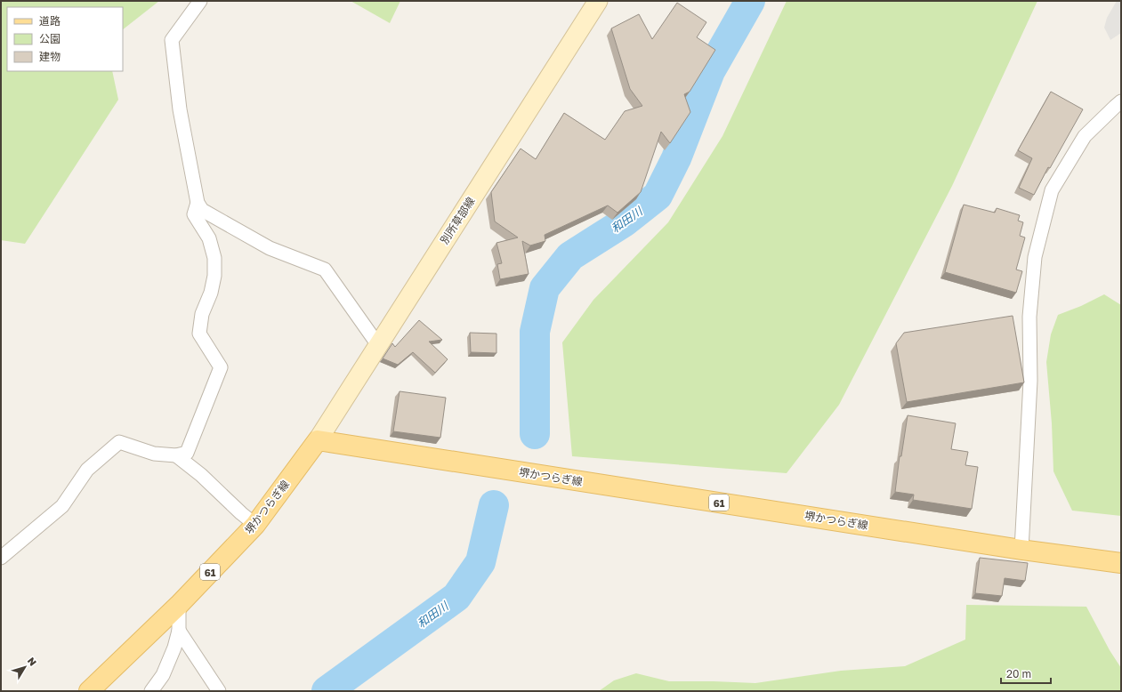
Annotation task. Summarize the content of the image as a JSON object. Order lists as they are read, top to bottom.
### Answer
{
  "streets": {
    "main road": ["別所草部線", "堺かつらぎ線", "61"]
  },
  "crossings": [
    ["別所草部線", "堺かつらぎ線"]
  ],
  "water": ["和田川"],
  "legend": ["道路", "公園", "建物"],
  "scale_bar": "20 m",
  "north": "top right"
}
